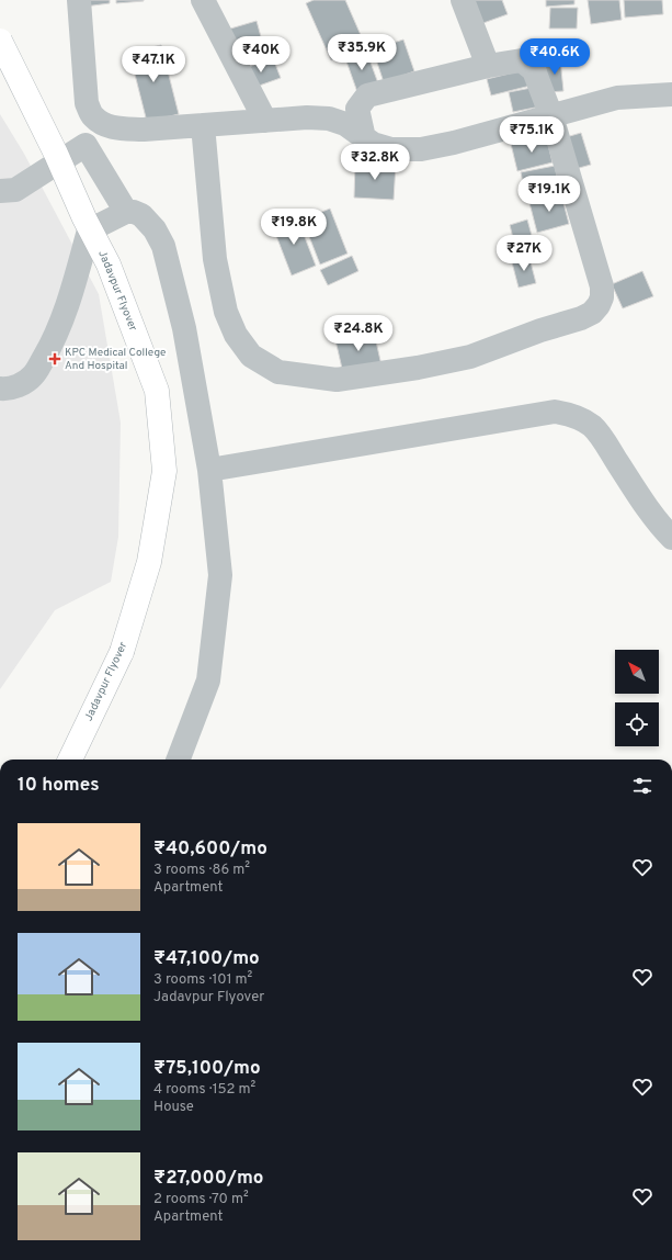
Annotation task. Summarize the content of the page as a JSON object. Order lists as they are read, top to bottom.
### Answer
{
  "streets": {
    "main road": ["Jadavpur Flyover"]
  },
  "places": {
    "health": ["KPC Medical College And Hospital"]
  },
  "north": "top left",
  "page": {
    "price": [
      "₹35.9K",
      "₹40K",
      "₹40.6K",
      "₹47.1K",
      "₹75.1K",
      "₹32.8K",
      "₹19.1K",
      "₹19.8K",
      "₹27K",
      "₹24.8K"
    ],
    "heading": "10 homes",
    "list": [
      {
        "name": "₹40,600/mo",
        "note": "3 rooms · 86 m² · Apartment"
      },
      {
        "name": "₹47,100/mo",
        "note": "3 rooms · 101 m² · Jadavpur Flyover"
      },
      {
        "name": "₹75,100/mo",
        "note": "4 rooms · 152 m² · House"
      },
      {
        "name": "₹27,000/mo",
        "note": "2 rooms · 70 m² · Apartment"
      }
    ]
  }
}
